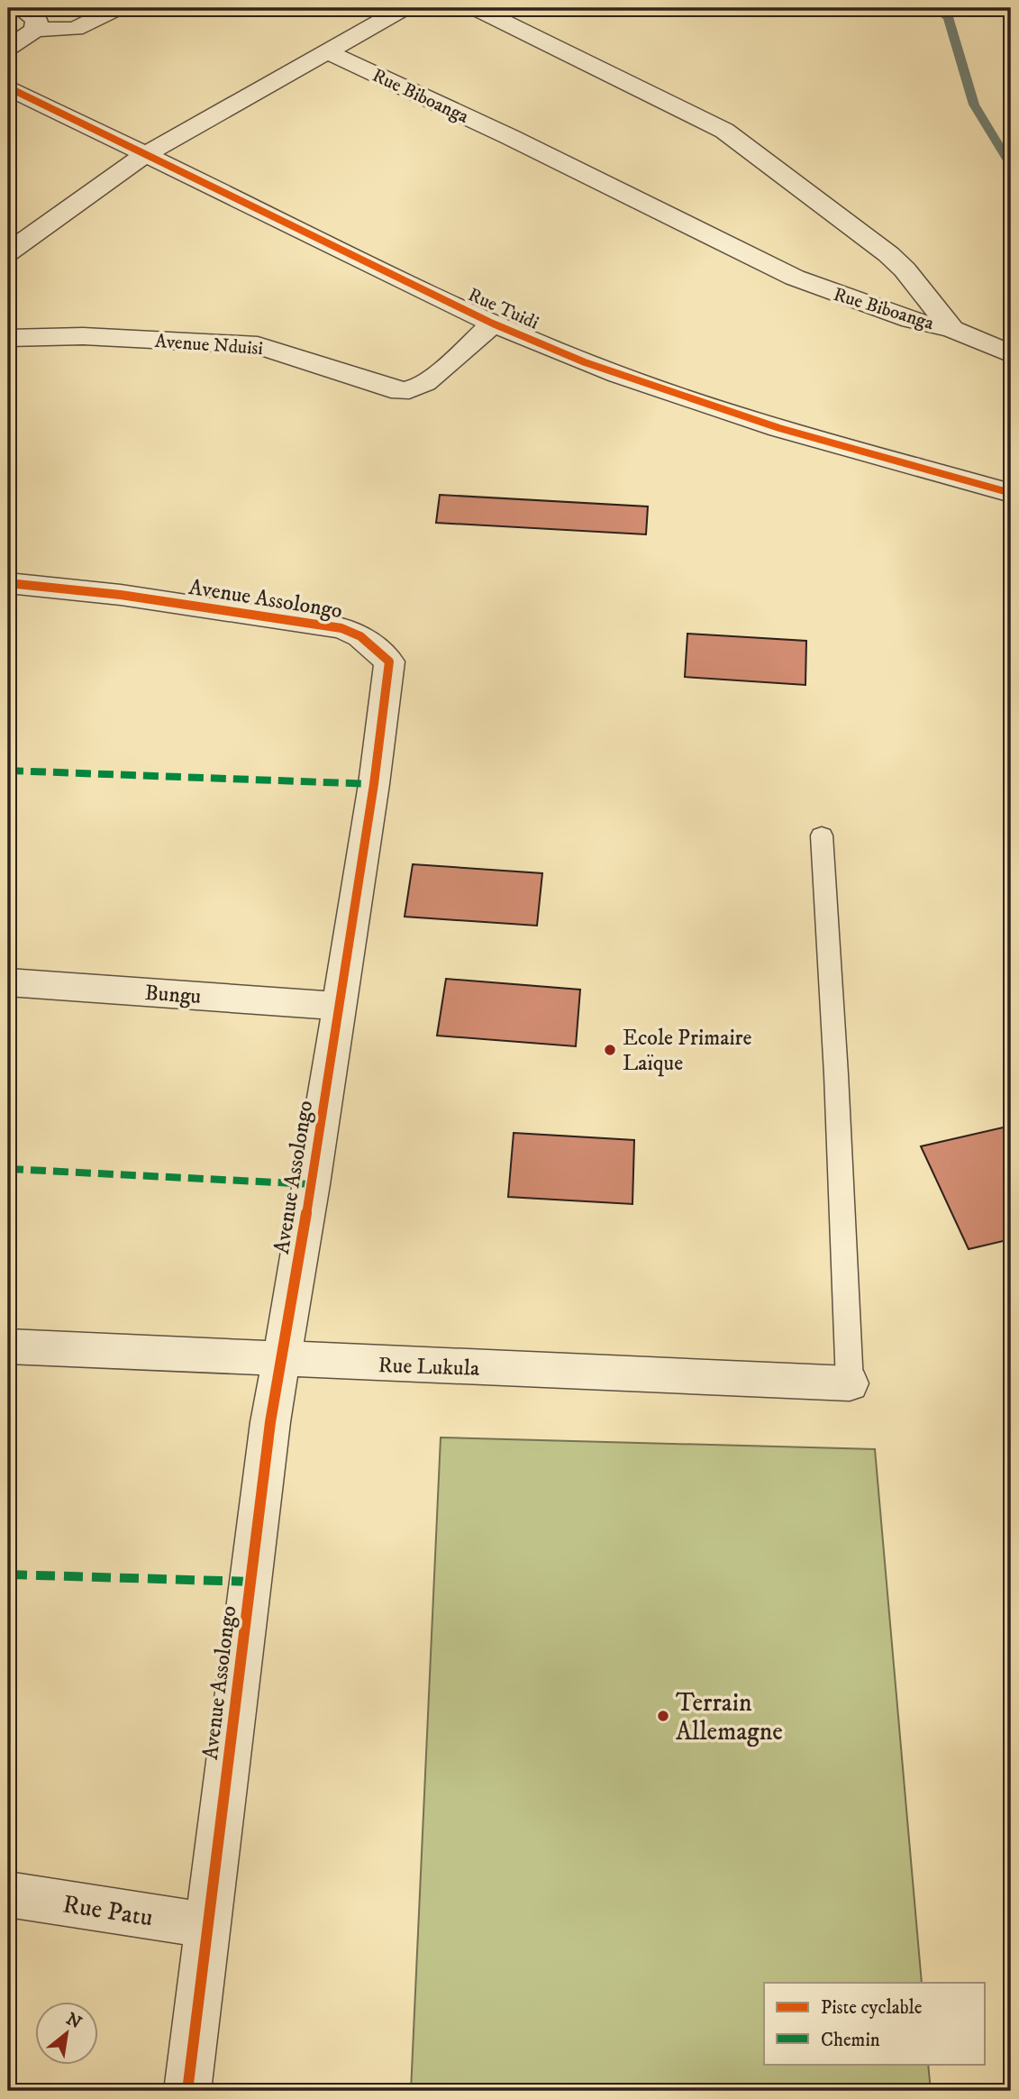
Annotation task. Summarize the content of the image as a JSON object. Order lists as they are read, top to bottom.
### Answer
{
  "streets": {
    "street": [
      "Rue Biboanga",
      "Rue Tuidi",
      "Avenue Nduisi",
      "Avenue Assolongo",
      "Bungu",
      "Rue Lukula",
      "Rue Patu"
    ]
  },
  "crossings": [
    ["Rue Tuidi", "Avenue Nduisi"],
    ["Avenue Assolongo", "Bungu"],
    ["Avenue Assolongo", "Rue Lukula"],
    ["Avenue Assolongo", "Rue Patu"]
  ],
  "places": ["Ecole Primaire Laïque", "Terrain Allemagne"],
  "legend": ["Piste cyclable", "Chemin"],
  "north": "top right"
}
